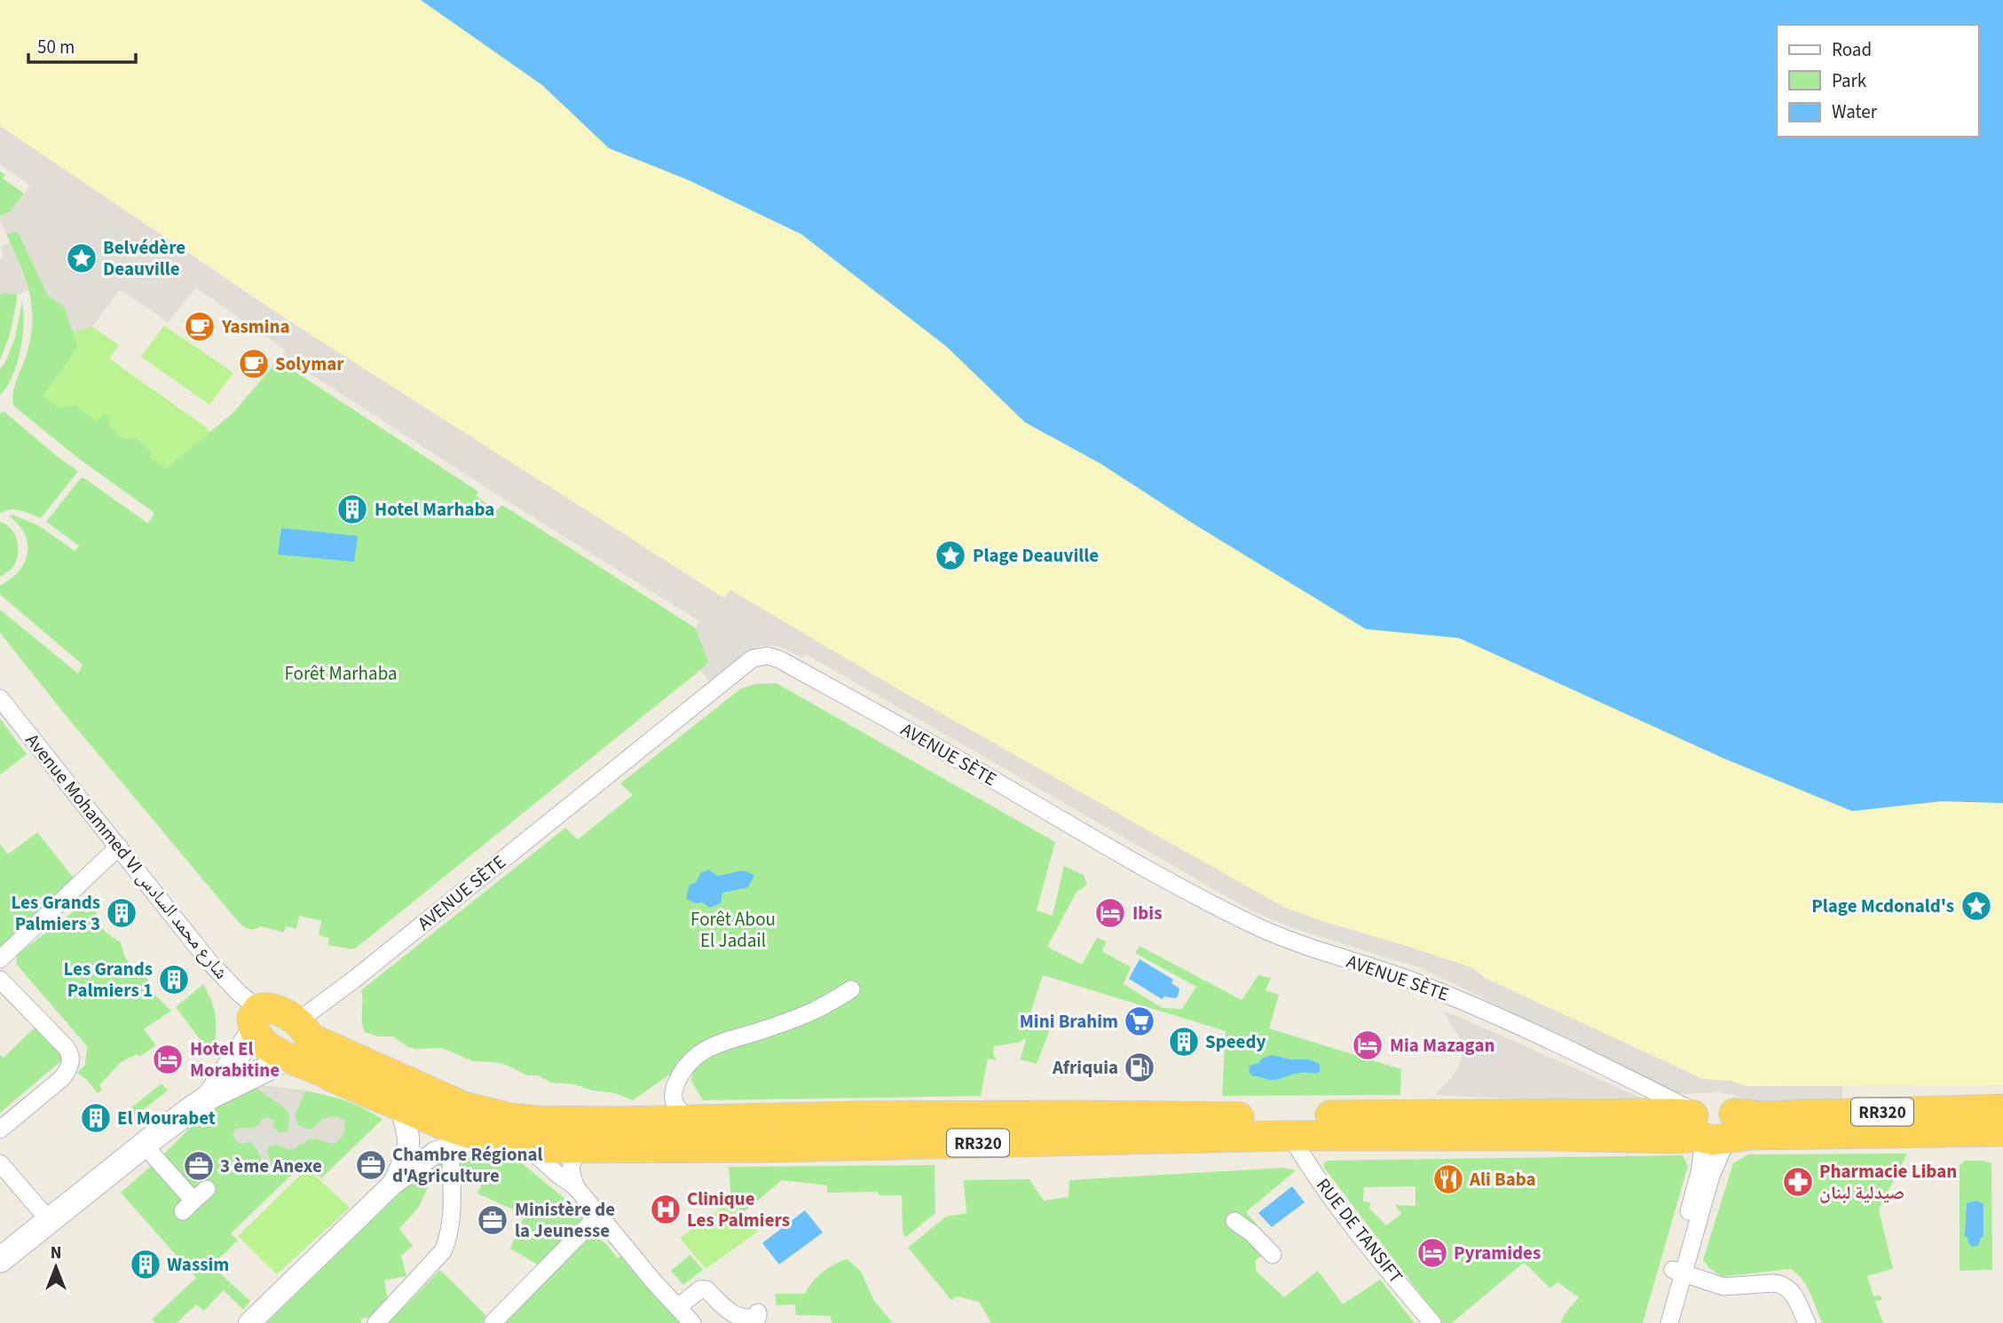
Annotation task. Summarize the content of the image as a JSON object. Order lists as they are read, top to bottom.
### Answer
{
  "streets": {
    "highway": ["RR320"],
    "street": ["AVENUE SÈTE", "Avenue Mohammed VI شارع محمد السادس", "RUE DE TANSIFT"]
  },
  "crossings": [
    ["AVENUE SÈTE", "RR320"],
    ["Avenue Mohammed VI شارع محمد السادس", "RR320"],
    ["RR320", "RUE DE TANSIFT"]
  ],
  "parks": ["Forêt Marhaba", "Forêt Abou El Jadail"],
  "places": {
    "place": ["Belvédère Deauville", "Plage Deauville", "Plage Mcdonald's"],
    "cafe": ["Yasmina", "Solymar"],
    "building": [
      "Hotel Marhaba",
      "Les Grands Palmiers 3",
      "Les Grands Palmiers 1",
      "Speedy",
      "El Mourabet",
      "Wassim"
    ],
    "hotel": [
      "Ibis",
      "Mia Mazagan",
      "Hotel El Morabitine",
      "Pyramides"
    ],
    "supermarket": ["Mini Brahim"],
    "fuel station": ["Afriquia"],
    "office": ["Chambre Régional d'Agriculture", "3 ème Anexe", "Ministère de la Jeunesse"],
    "restaurant": ["Ali Baba"],
    "pharmacy": ["Pharmacie Liban صيدلية لبنان"],
    "hospital": ["Clinique Les Palmiers"]
  },
  "legend": ["Road", "Park", "Water"],
  "scale_bar": "50 m",
  "north": "top"
}
